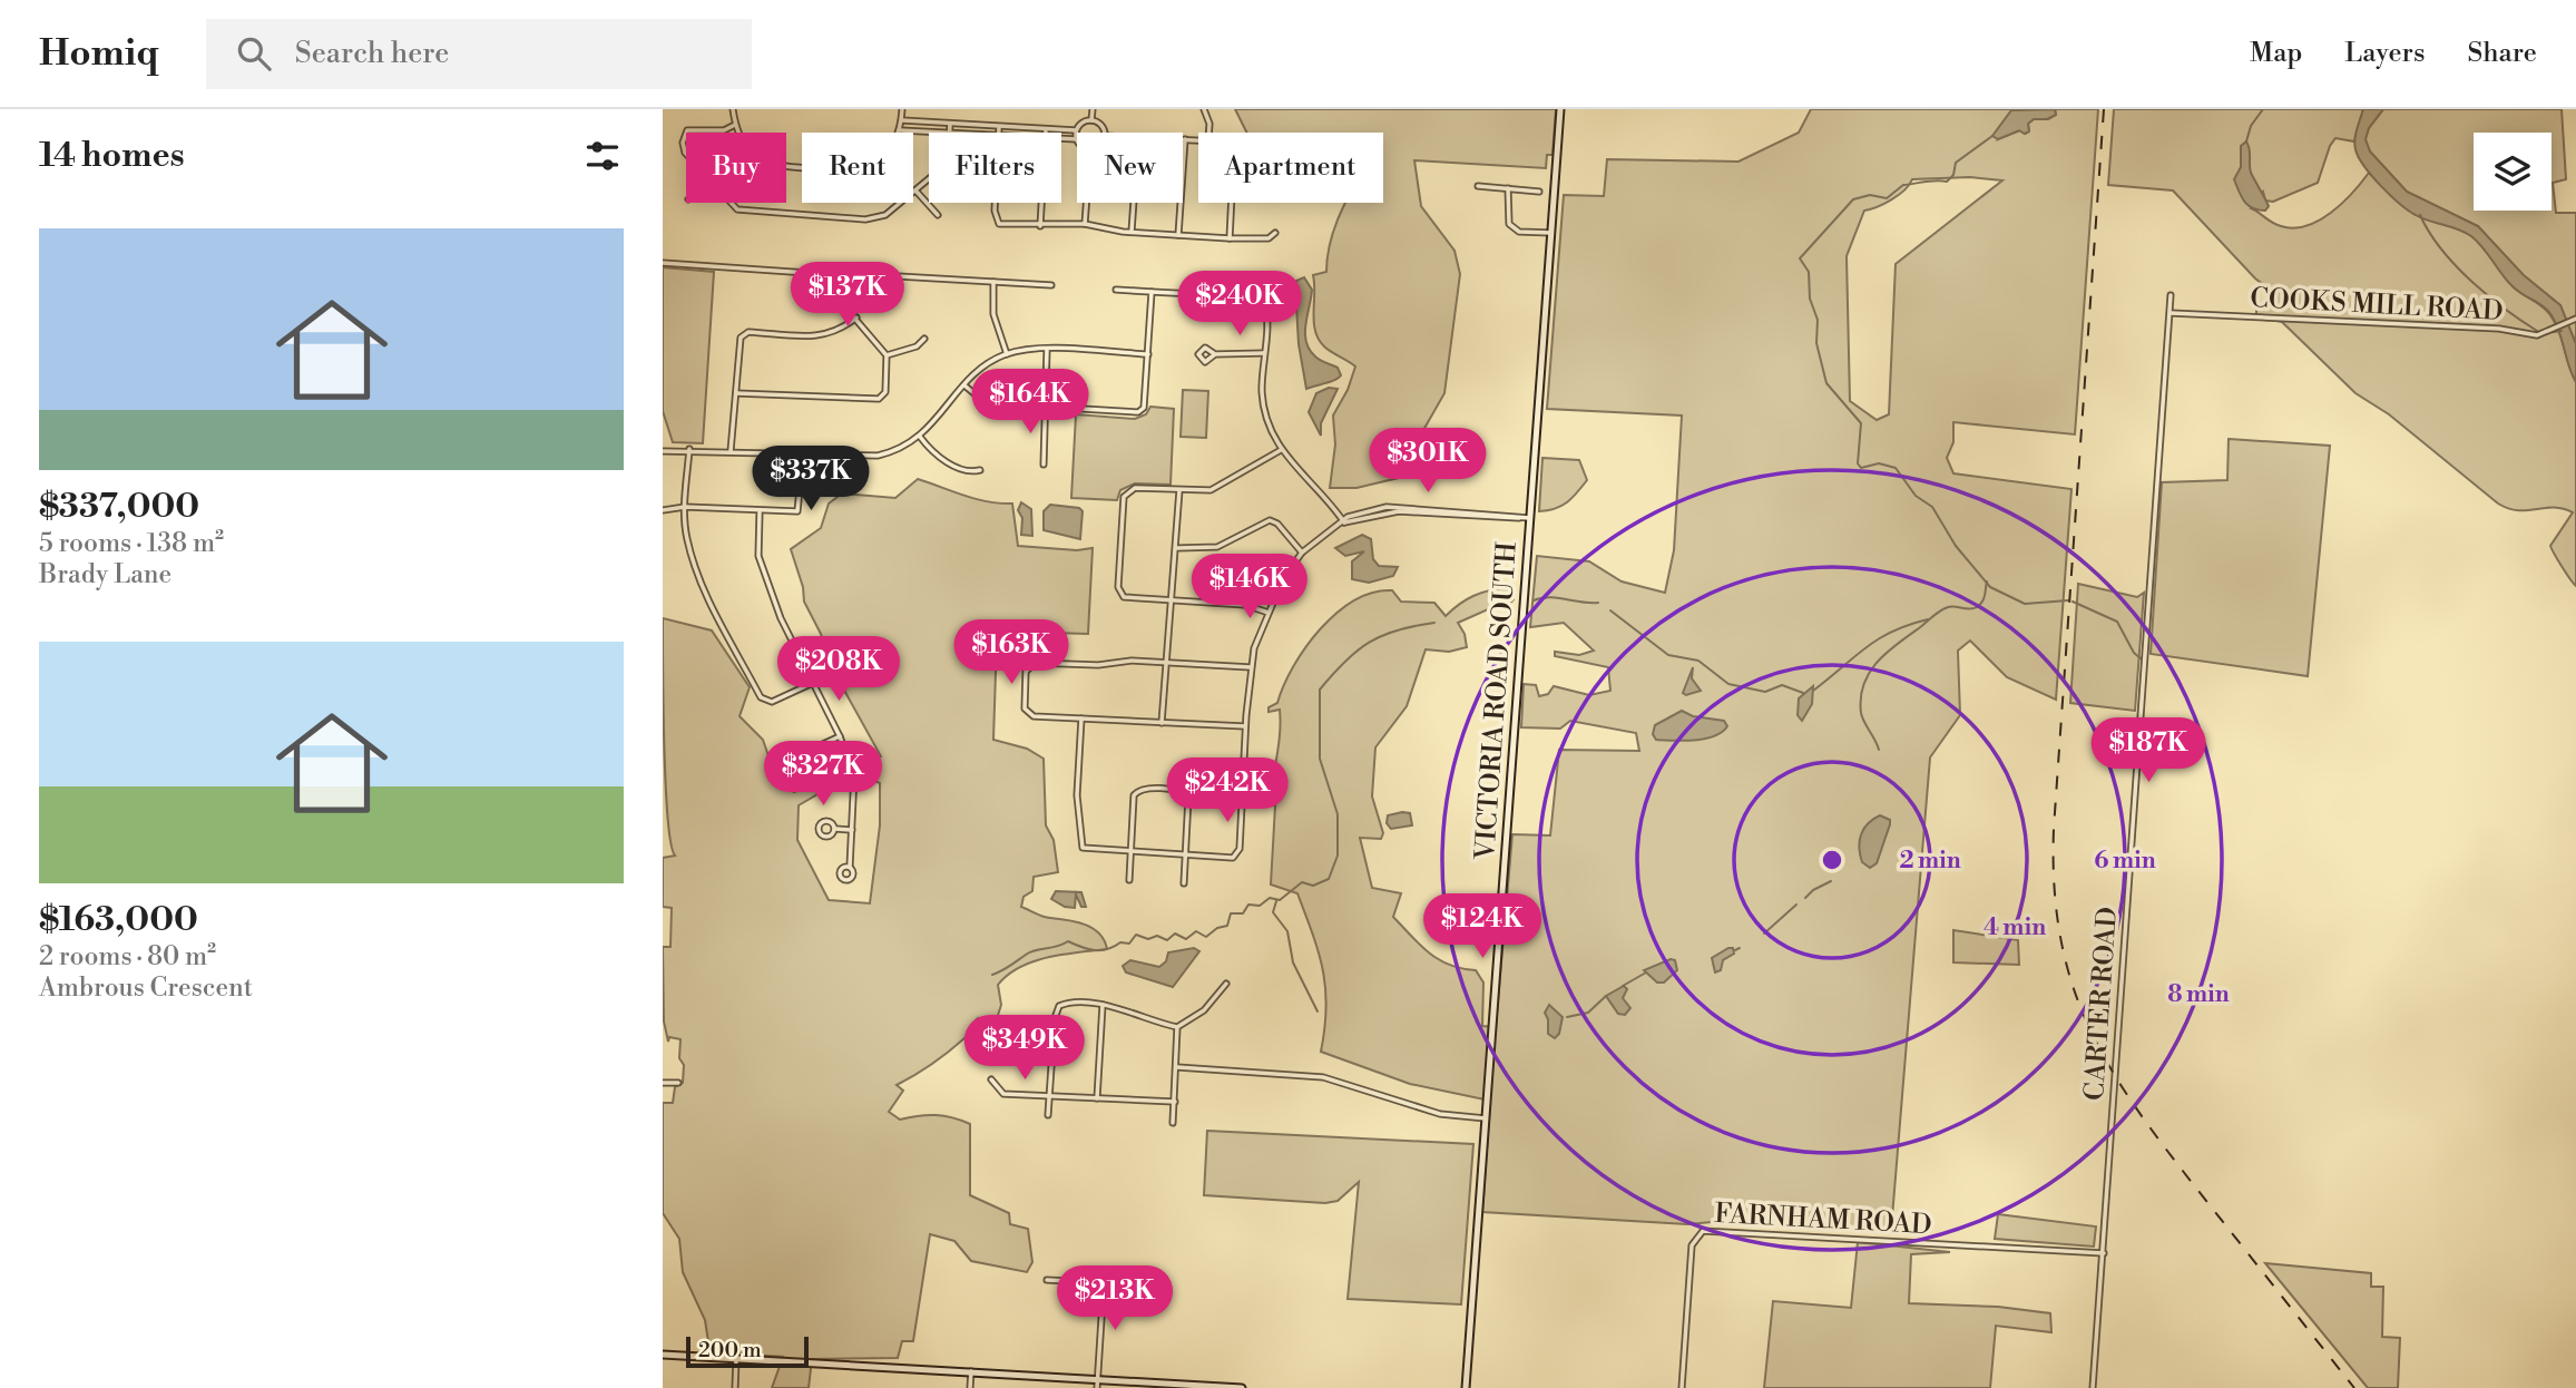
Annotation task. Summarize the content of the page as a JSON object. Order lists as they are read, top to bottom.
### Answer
{
  "streets": {
    "main road": ["VICTORIA ROAD SOUTH"],
    "street": ["COOKS MILL ROAD", "CARTER ROAD", "FARNHAM ROAD"]
  },
  "crossings": [
    ["COOKS MILL ROAD", "CARTER ROAD"],
    ["CARTER ROAD", "FARNHAM ROAD"]
  ],
  "scale_bar": "200 m",
  "page": {
    "header": "Homiq",
    "search": "Search here",
    "nav": ["Map", "Layers", "Share"],
    "heading": "14 homes",
    "chip": [
      "Buy",
      "Rent",
      "Filters",
      "New",
      "Apartment"
    ],
    "list": [
      {
        "name": "$337,000",
        "note": "5 rooms · 138 m² · Brady Lane"
      },
      {
        "name": "$163,000",
        "note": "2 rooms · 80 m² · Ambrous Crescent"
      }
    ],
    "price": [
      "$137K",
      "$240K",
      "$164K",
      "$301K",
      "$337K",
      "$146K",
      "$163K",
      "$208K",
      "$187K",
      "$327K",
      "$242K",
      "$124K",
      "$349K",
      "$213K"
    ],
    "scale": "200 m"
  },
  "rings": [
    "2 min",
    "6 min",
    "4 min",
    "8 min"
  ]
}
